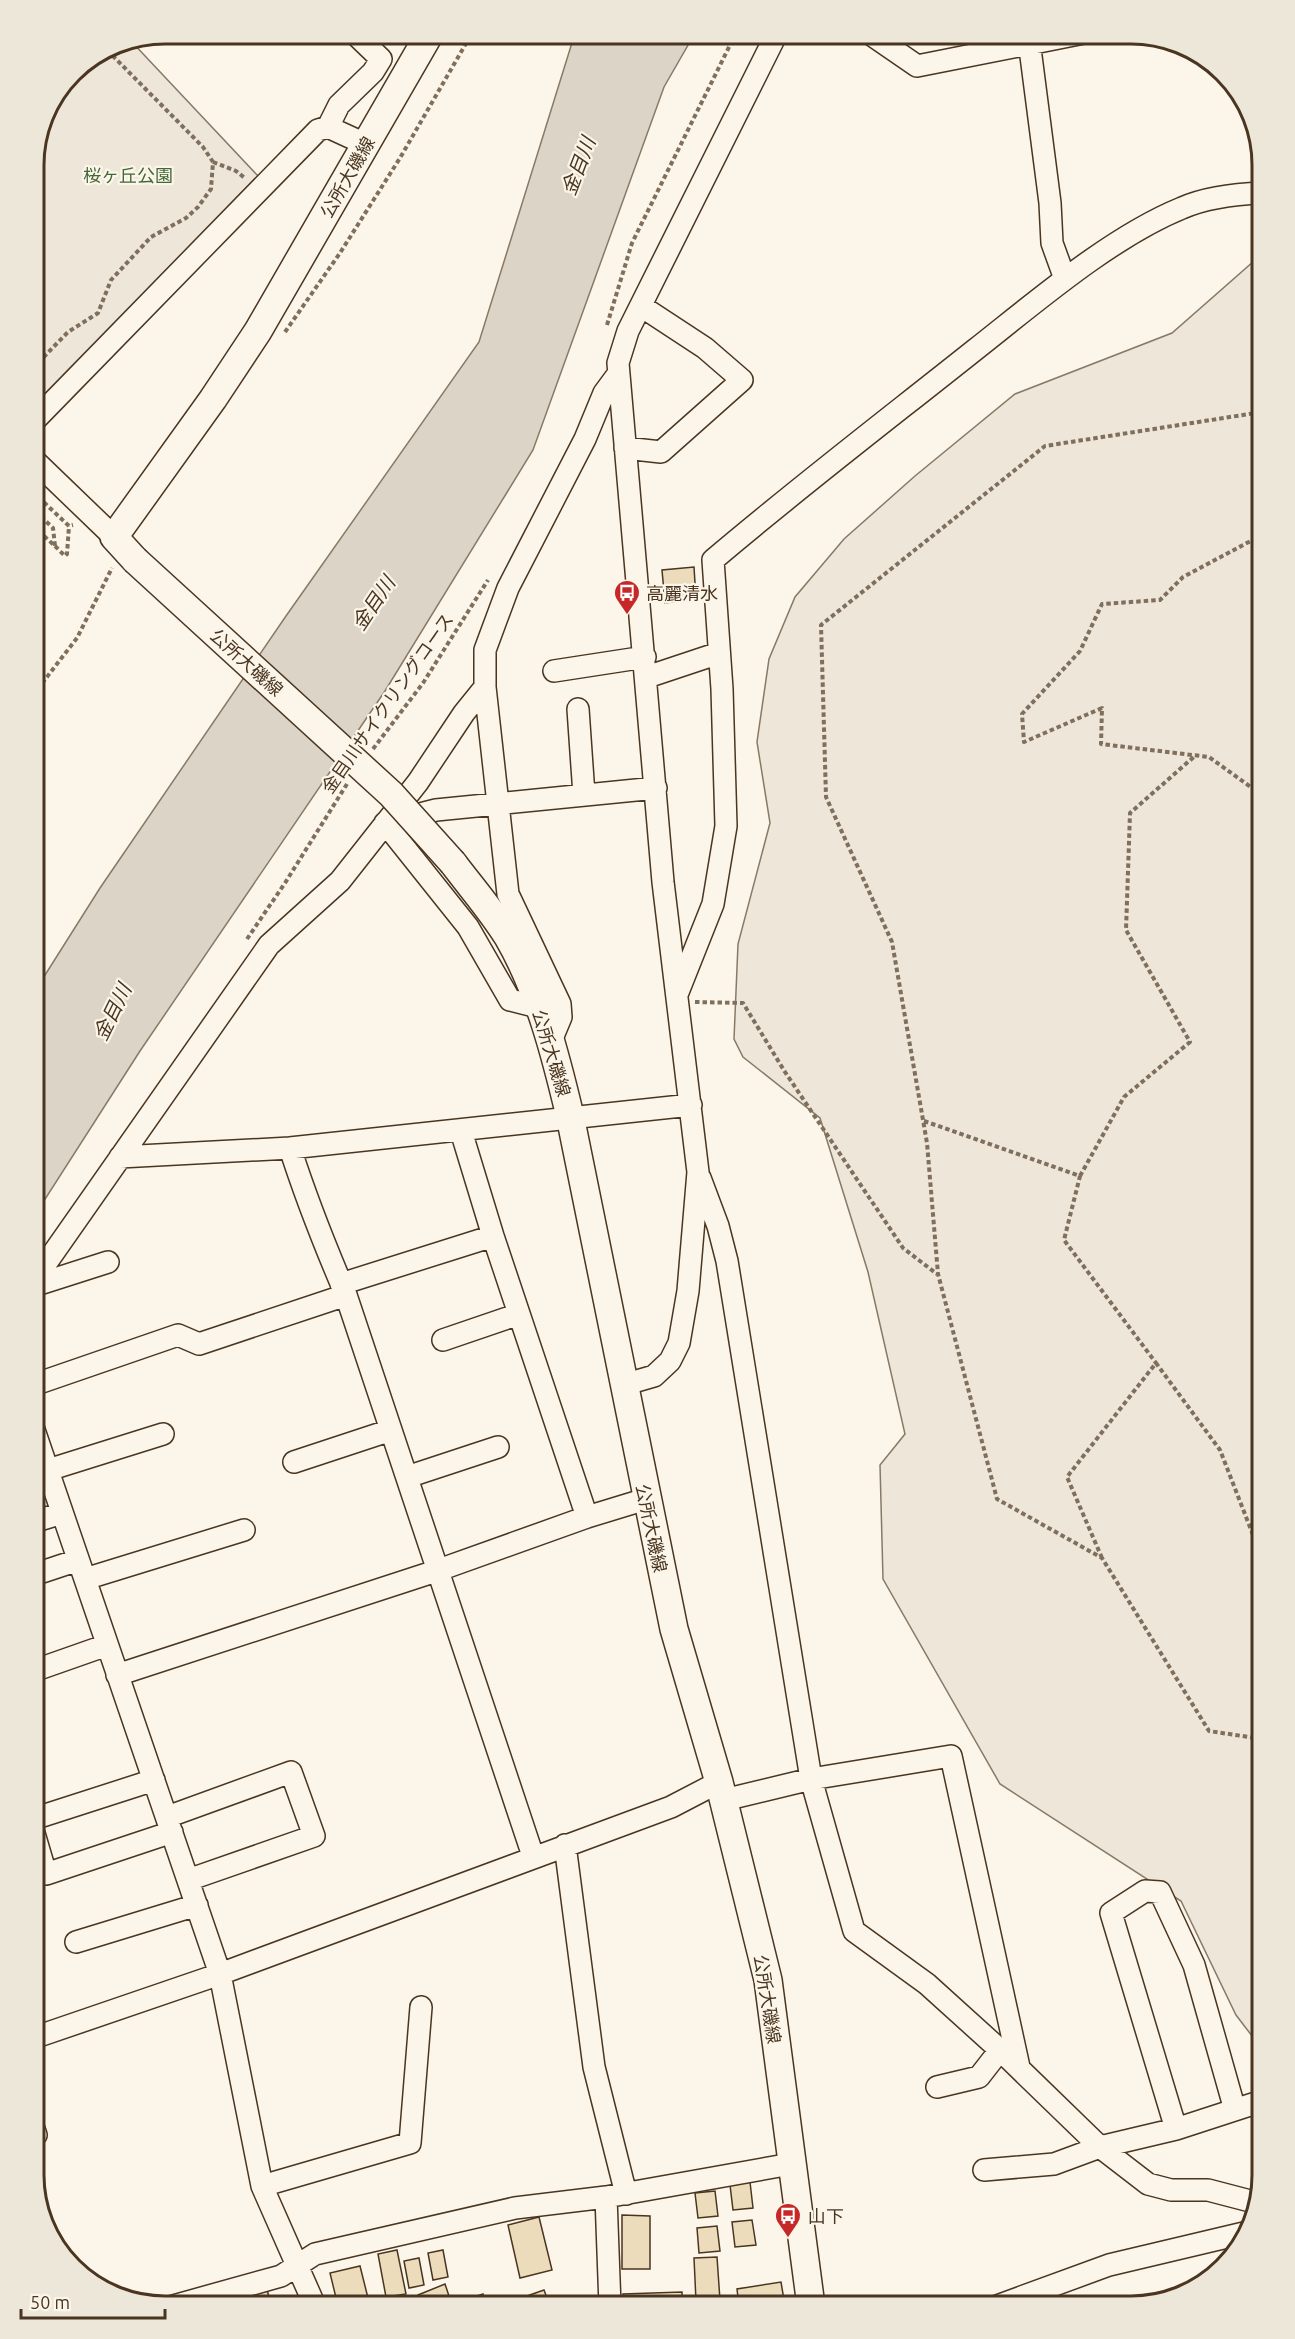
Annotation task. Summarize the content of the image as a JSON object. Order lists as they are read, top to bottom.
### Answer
{
  "streets": {
    "main road": ["公所大磯線"],
    "path": ["金目川サイクリングコース"]
  },
  "water": ["金目川"],
  "parks": ["桜ヶ丘公園"],
  "places": {
    "bus stop": ["高麗清水", "山下"]
  },
  "scale_bar": "50 m"
}
